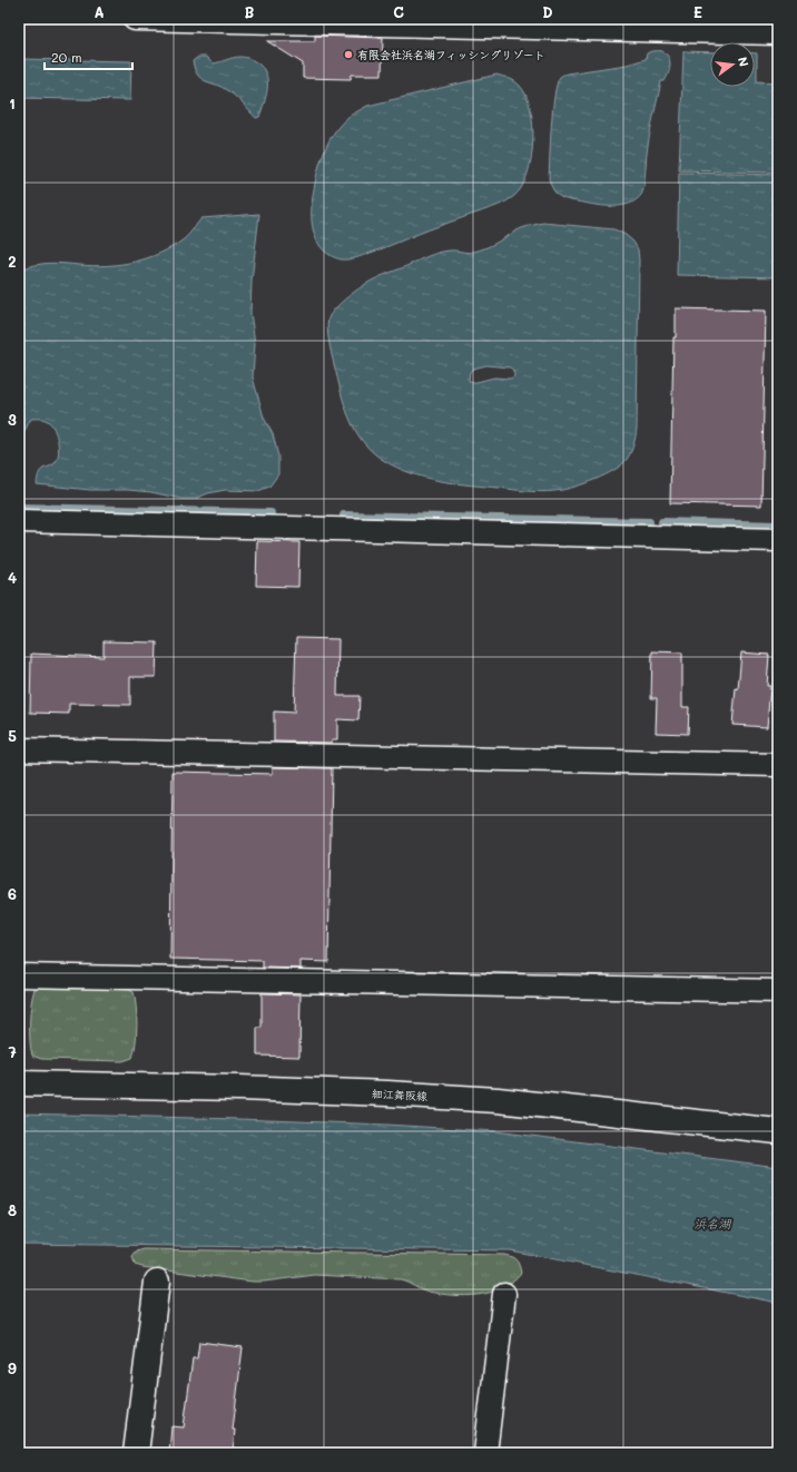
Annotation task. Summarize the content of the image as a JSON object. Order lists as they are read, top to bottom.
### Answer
{
  "streets": {
    "main road": ["細江舞阪線"]
  },
  "water": ["浜名湖"],
  "places": ["有限会社浜名湖フィッシングリゾート"],
  "scale_bar": "20 m",
  "north": "right",
  "grid": {
    "columns": [
      "A",
      "B",
      "C",
      "D",
      "E"
    ],
    "rows": [
      "1",
      "2",
      "3",
      "4",
      "5",
      "6",
      "7",
      "8",
      "9"
    ]
  }
}
